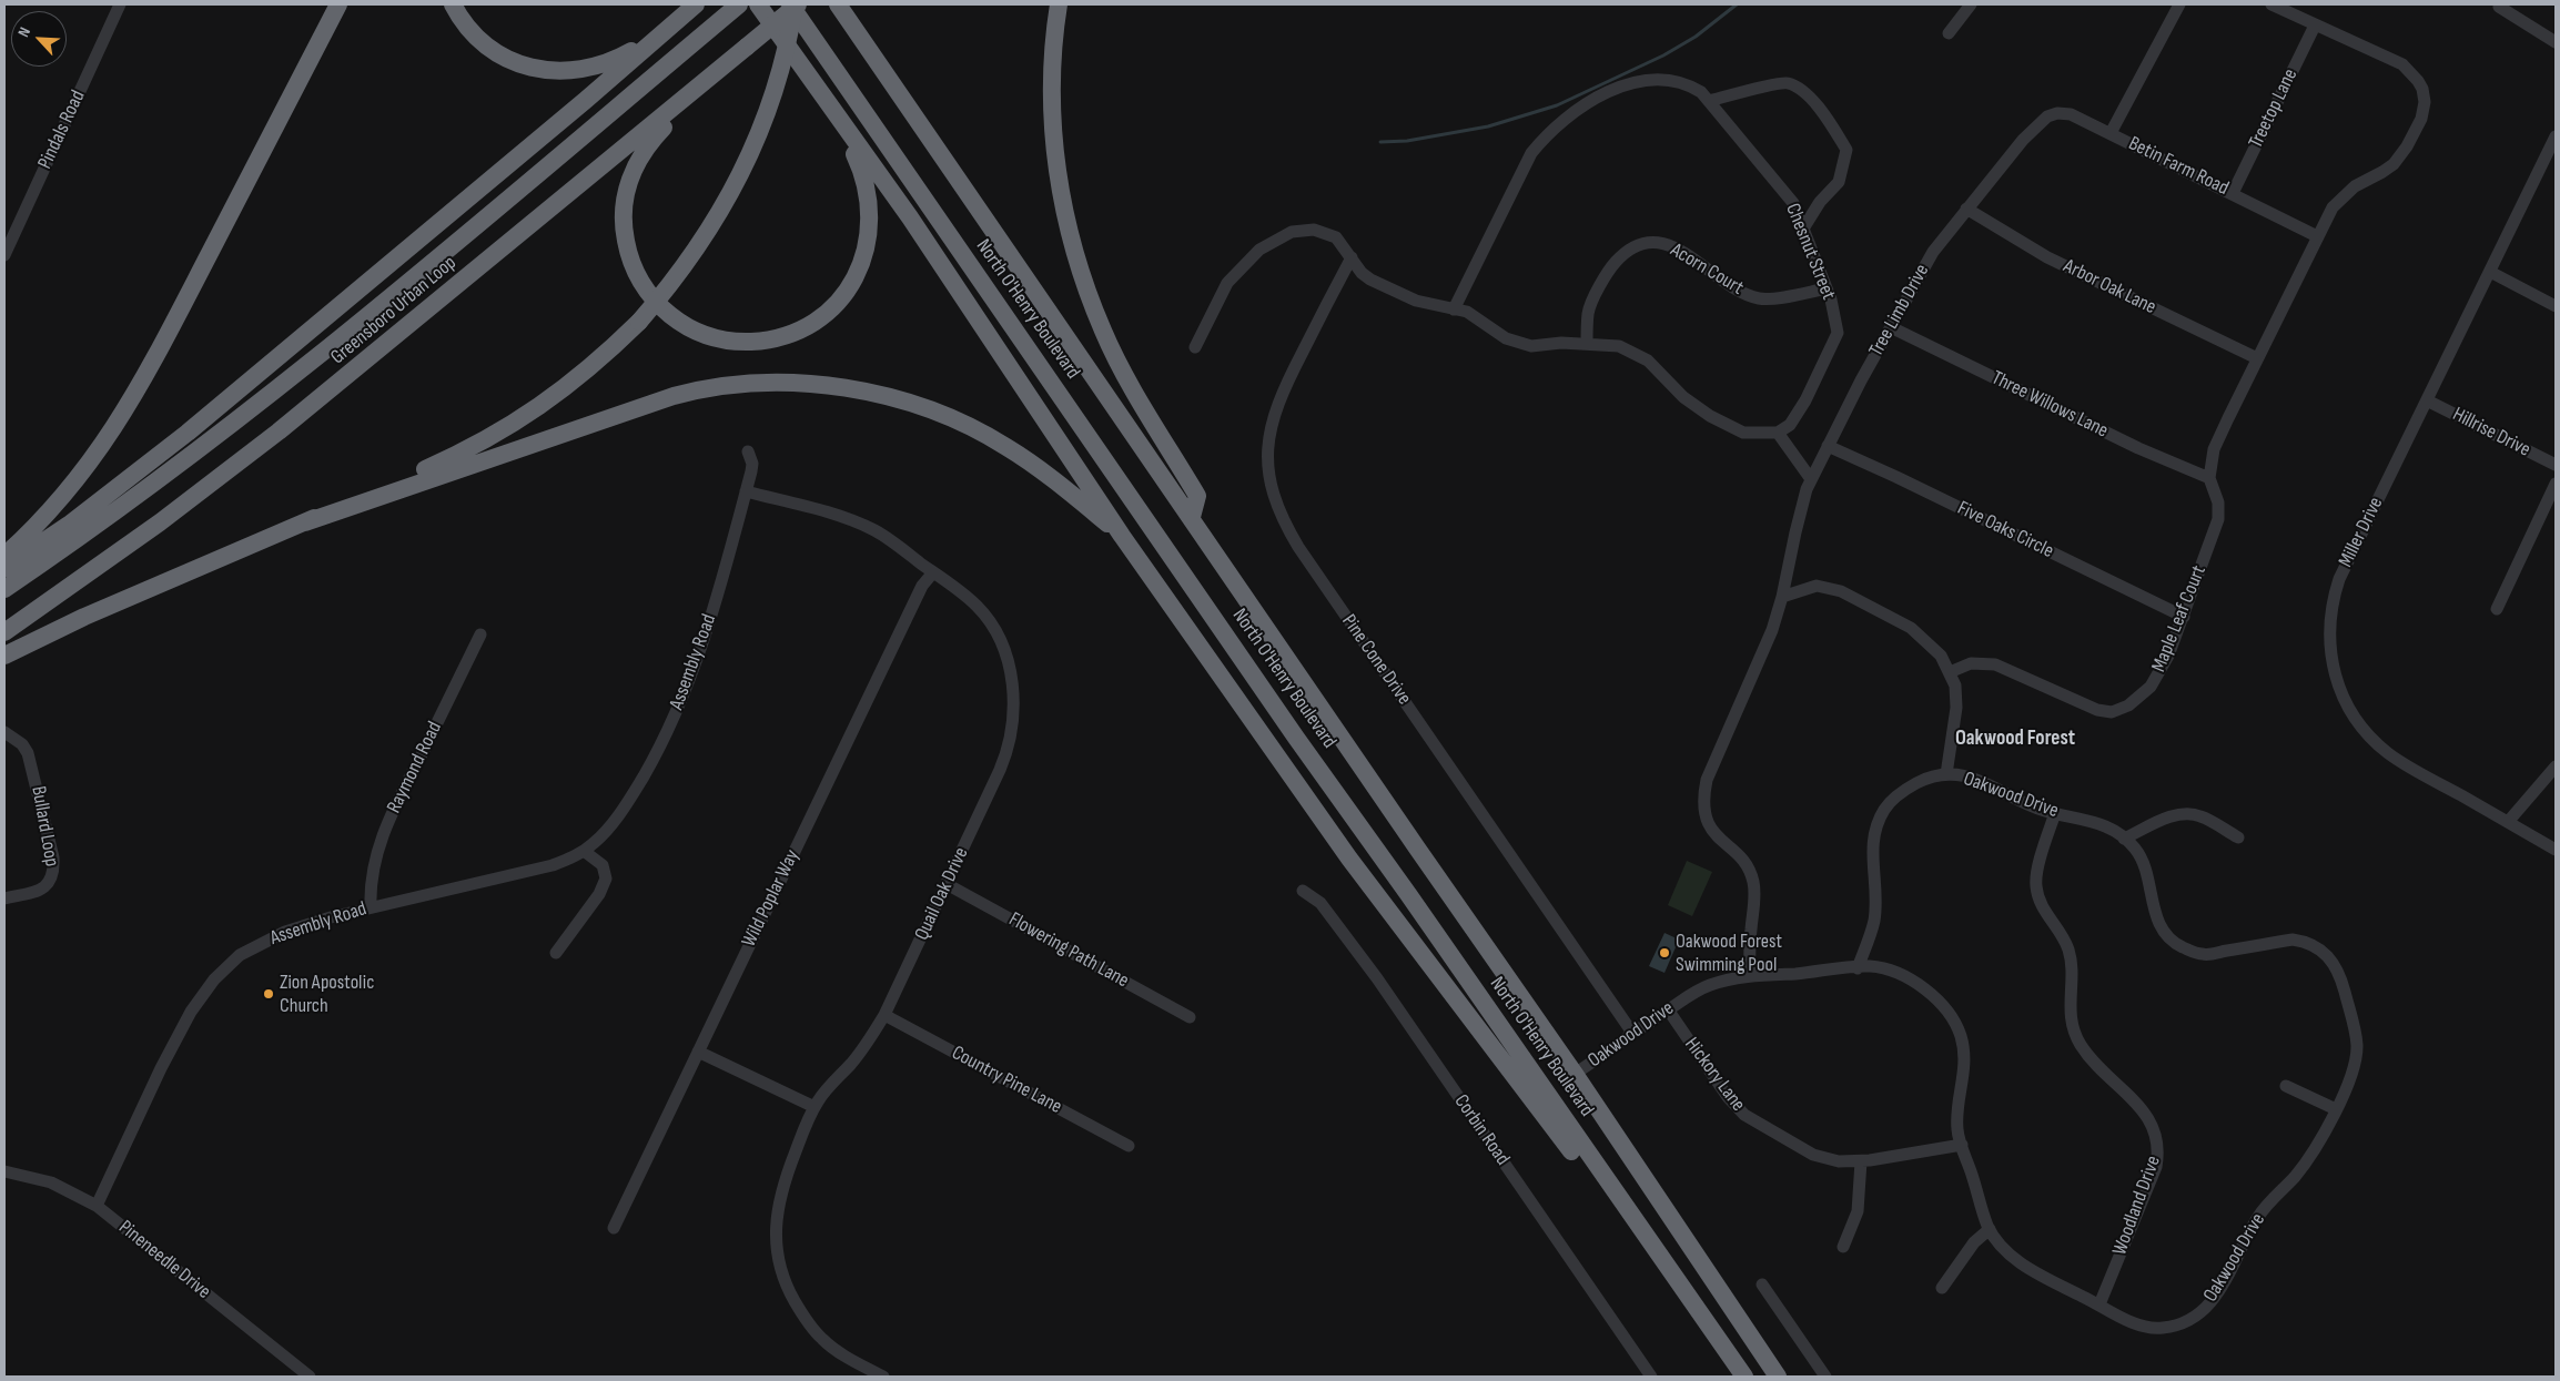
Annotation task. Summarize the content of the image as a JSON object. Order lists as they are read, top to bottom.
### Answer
{
  "streets": {
    "highway": ["North O'Henry Boulevard", "Greensboro Urban Loop"],
    "street": [
      "Treetop Lane",
      "Pindals Road",
      "Betin Farm Road",
      "Chesnut Street",
      "Acorn Court",
      "Arbor Oak Lane",
      "Tree Limb Drive",
      "Three Willows Lane",
      "Hillrise Drive",
      "Five Oaks Circle",
      "Miller Drive",
      "Maple Leaf Court",
      "Pine Cone Drive",
      "Assembly Road",
      "Raymond Road",
      "Oakwood Drive",
      "Bullard Loop",
      "Quail Oak Drive",
      "Wild Poplar Way",
      "Flowering Path Lane",
      "Hickory Lane",
      "Country Pine Lane",
      "Corbin Road",
      "Woodland Drive",
      "Pineneedle Drive"
    ]
  },
  "crossings": [
    ["Treetop Lane", "Betin Farm Road"],
    ["Betin Farm Road", "Tree Limb Drive"],
    ["Chesnut Street", "Acorn Court"],
    ["Arbor Oak Lane", "Tree Limb Drive"],
    ["North O'Henry Boulevard", "Oakwood Drive"],
    ["Tree Limb Drive", "Three Willows Lane"],
    ["Tree Limb Drive", "Five Oaks Circle"],
    ["Three Willows Lane", "Maple Leaf Court"],
    ["Hillrise Drive", "Miller Drive"],
    ["Five Oaks Circle", "Maple Leaf Court"],
    ["Pine Cone Drive", "Oakwood Drive"],
    ["Assembly Road", "Raymond Road"],
    ["Assembly Road", "Quail Oak Drive"],
    ["Assembly Road", "Pineneedle Drive"],
    ["Oakwood Drive", "Hickory Lane"],
    ["Oakwood Drive", "Woodland Drive"],
    ["Quail Oak Drive", "Wild Poplar Way"],
    ["Quail Oak Drive", "Flowering Path Lane"],
    ["Quail Oak Drive", "Country Pine Lane"]
  ],
  "districts": ["Oakwood Forest"],
  "places": ["Oakwood Forest Swimming Pool", "Zion Apostolic Church"],
  "north": "top left"
}
